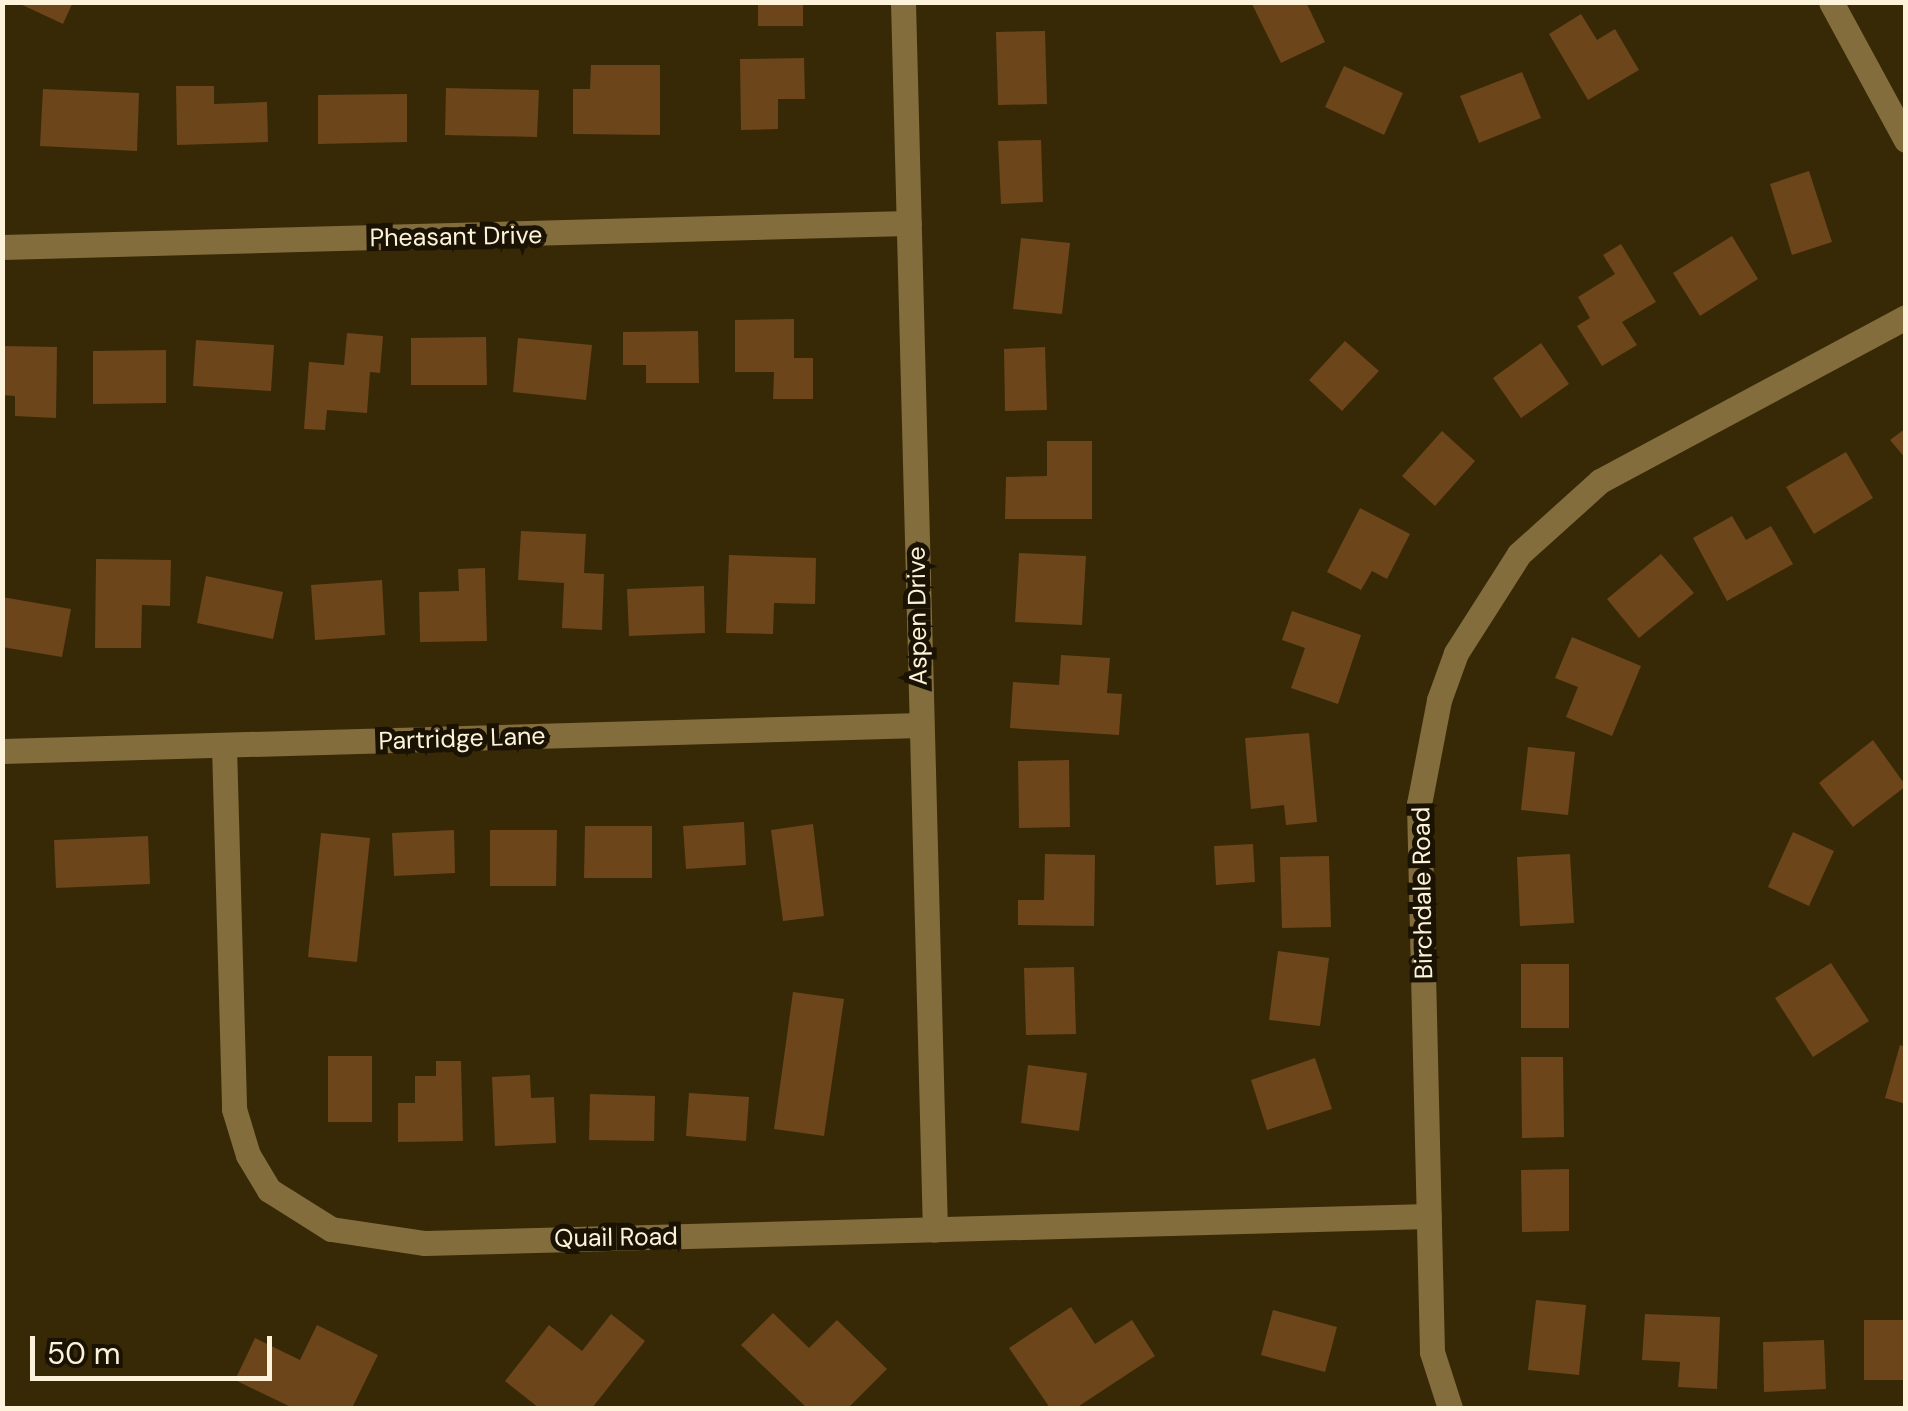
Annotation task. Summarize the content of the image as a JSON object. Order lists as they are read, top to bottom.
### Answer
{
  "streets": {
    "street": [
      "Pheasant Drive",
      "Aspen Drive",
      "Partridge Lane",
      "Birchdale Road",
      "Quail Road"
    ]
  },
  "crossings": [
    ["Pheasant Drive", "Aspen Drive"],
    ["Aspen Drive", "Partridge Lane"],
    ["Aspen Drive", "Quail Road"],
    ["Partridge Lane", "Quail Road"],
    ["Birchdale Road", "Quail Road"]
  ],
  "scale_bar": "50 m"
}
